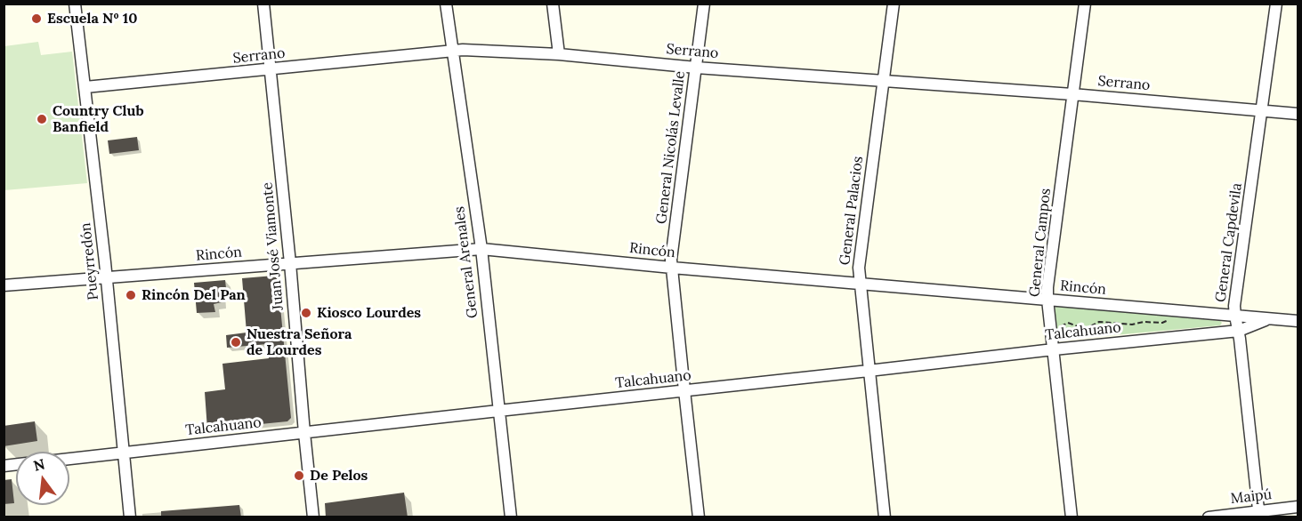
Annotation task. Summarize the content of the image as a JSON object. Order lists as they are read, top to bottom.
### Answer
{
  "streets": {
    "street": [
      "Serrano",
      "General Nicolás Levalle",
      "General Palacios",
      "General Campos",
      "General Capdevila",
      "Juan José Viamonte",
      "Rincón",
      "Pueyrredón",
      "General Arenales",
      "Talcahuano",
      "Maipú"
    ]
  },
  "crossings": [
    ["Serrano", "General Nicolás Levalle"],
    ["Serrano", "General Palacios"],
    ["Serrano", "General Campos"],
    ["Serrano", "General Capdevila"],
    ["Serrano", "Juan José Viamonte"],
    ["Serrano", "Pueyrredón"],
    ["Serrano", "General Arenales"],
    ["General Nicolás Levalle", "Rincón"],
    ["General Nicolás Levalle", "Talcahuano"],
    ["General Palacios", "Rincón"],
    ["General Palacios", "Talcahuano"],
    ["General Campos", "Rincón"],
    ["General Campos", "Talcahuano"],
    ["General Capdevila", "Rincón"],
    ["General Capdevila", "Talcahuano"],
    ["General Capdevila", "Maipú"],
    ["Juan José Viamonte", "Rincón"],
    ["Juan José Viamonte", "Talcahuano"],
    ["Rincón", "Pueyrredón"],
    ["Rincón", "General Arenales"],
    ["Rincón", "Talcahuano"],
    ["Pueyrredón", "Talcahuano"],
    ["General Arenales", "Talcahuano"]
  ],
  "places": [
    "Escuela Nº 10",
    "Country Club Banfield",
    "Rincón Del Pan",
    "Kiosco Lourdes",
    "Nuestra Señora de Lourdes",
    "De Pelos"
  ],
  "north": "top"
}
